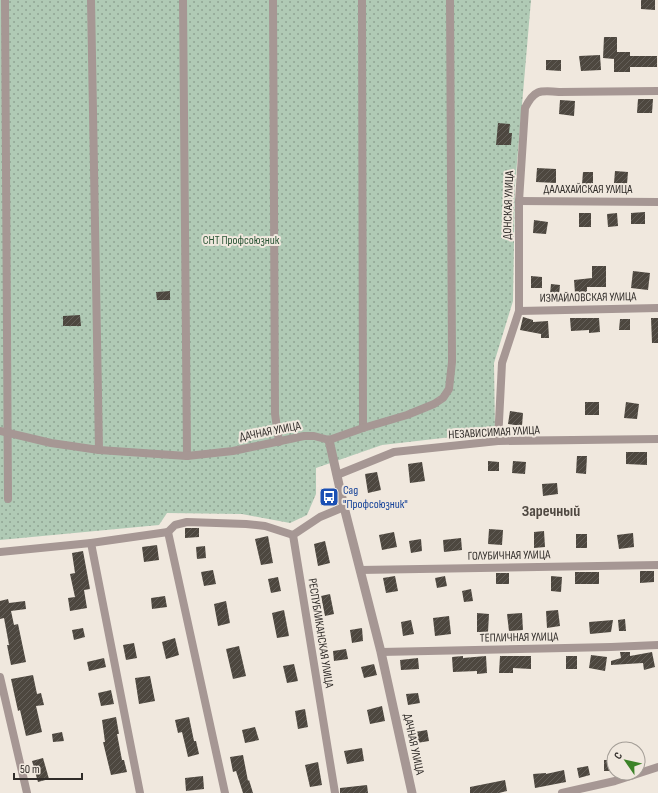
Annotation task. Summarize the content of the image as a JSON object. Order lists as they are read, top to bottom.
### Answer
{
  "streets": {
    "street": [
      "ДАЛАХАЙСКАЯ УЛИЦА",
      "ДОНСКАЯ УЛИЦА",
      "ИЗМАЙЛОВСКАЯ УЛИЦА",
      "ДАЧНАЯ УЛИЦА",
      "НЕЗАВИСИМАЯ УЛИЦА",
      "ГОЛУБИЧНАЯ УЛИЦА",
      "РЕСПУБЛИКАНСКАЯ УЛИЦА",
      "ТЕПЛИЧНАЯ УЛИЦА"
    ]
  },
  "crossings": [
    ["ДАЛАХАЙСКАЯ УЛИЦА", "ДОНСКАЯ УЛИЦА"],
    ["ДОНСКАЯ УЛИЦА", "ИЗМАЙЛОВСКАЯ УЛИЦА"],
    ["ДОНСКАЯ УЛИЦА", "НЕЗАВИСИМАЯ УЛИЦА"],
    ["ДАЧНАЯ УЛИЦА", "НЕЗАВИСИМАЯ УЛИЦА"],
    ["ДАЧНАЯ УЛИЦА", "ГОЛУБИЧНАЯ УЛИЦА"],
    ["ДАЧНАЯ УЛИЦА", "ТЕПЛИЧНАЯ УЛИЦА"]
  ],
  "districts": ["Заречный"],
  "parks": ["СНТ Профсоюзник"],
  "places": {
    "bus stop": ["Сад \"Профсоюзник\""]
  },
  "scale_bar": "50 m",
  "north": "top left"
}
